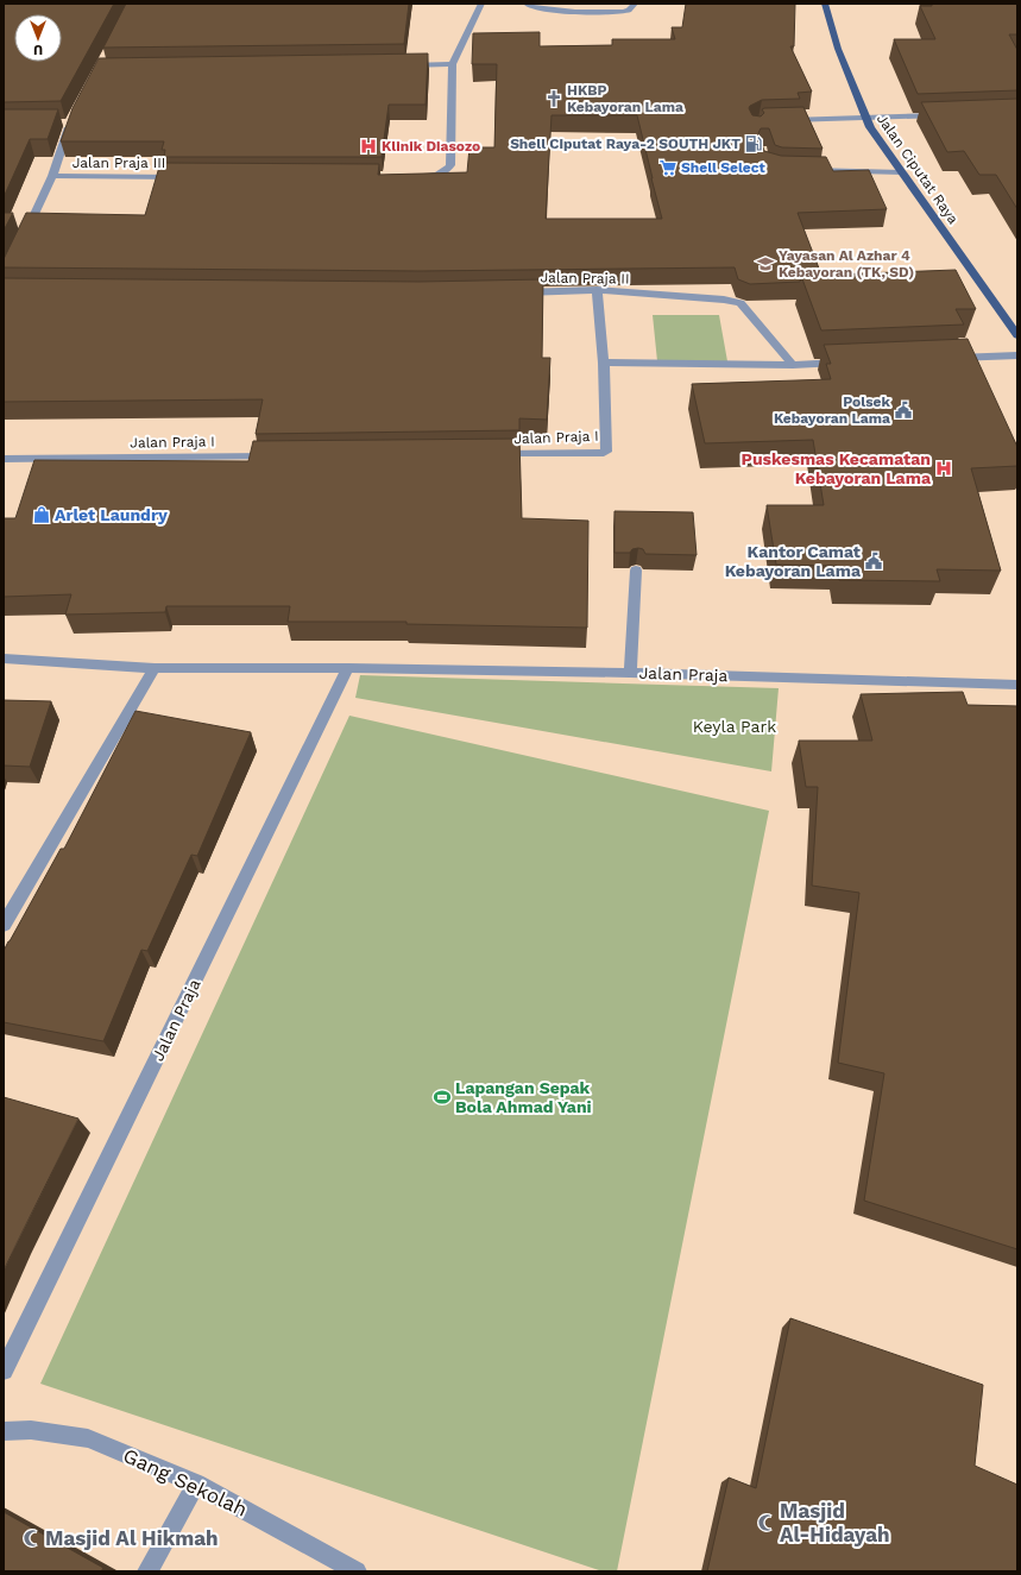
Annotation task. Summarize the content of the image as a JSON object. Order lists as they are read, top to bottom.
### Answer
{
  "streets": {
    "main road": ["Jalan Ciputat Raya"],
    "street": [
      "Jalan Praja III",
      "Jalan Praja II",
      "Jalan Praja I",
      "Jalan Praja",
      "Gang Sekolah"
    ]
  },
  "crossings": [
    ["Jalan Praja II", "Jalan Praja I"]
  ],
  "parks": ["Keyla Park"],
  "places": {
    "church": ["HKBP Kebayoran Lama"],
    "fuel station": ["Shell Ciputat Raya-2 SOUTH JKT"],
    "hospital": ["Klinik Diasozo", "Puskesmas Kecamatan Kebayoran Lama"],
    "supermarket": ["Shell Select"],
    "school or university": ["Yayasan Al Azhar 4 Kebayoran (TK, SD)"],
    "public building": ["Polsek Kebayoran Lama", "Kantor Camat Kebayoran Lama"],
    "shop": ["Arlet Laundry"],
    "sports": ["Lapangan Sepak Bola Ahmad Yani"],
    "mosque": ["Masjid Al-Hidayah", "Masjid Al Hikmah"]
  },
  "north": "bottom"
}
